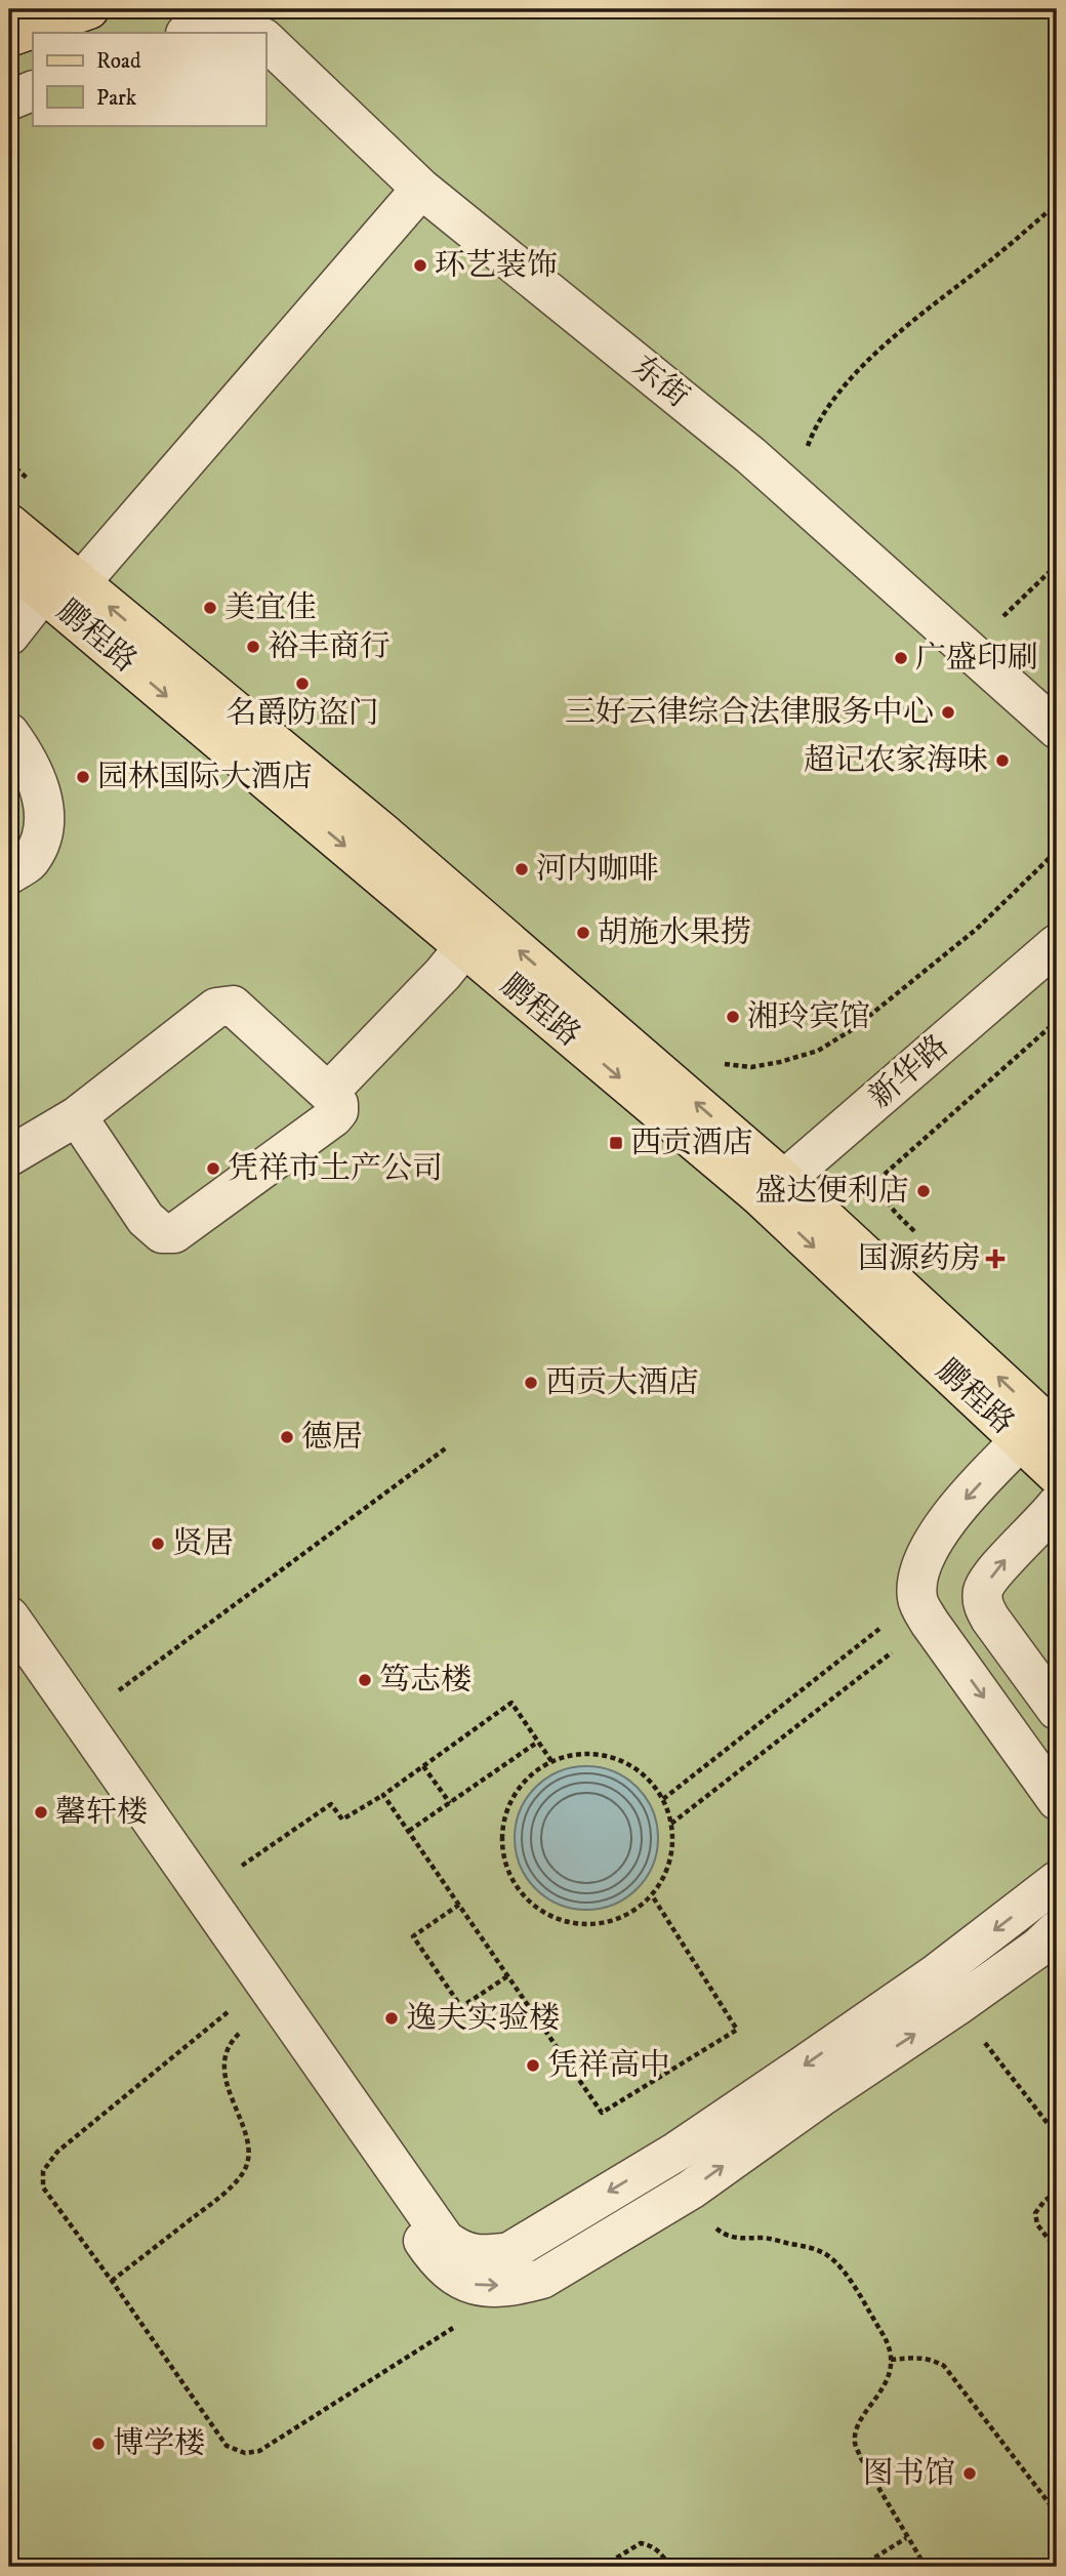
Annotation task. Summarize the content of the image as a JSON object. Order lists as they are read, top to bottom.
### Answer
{
  "streets": {
    "main road": ["鹏程路"],
    "street": ["东街", "新华路"]
  },
  "crossings": [
    ["鹏程路", "新华路"]
  ],
  "places": {
    "other": [
      "环艺装饰",
      "美宜佳",
      "裕丰商行",
      "广盛印刷",
      "名爵防盗门",
      "三好云律综合法律服务中心",
      "超记农家海味",
      "园林国际大酒店",
      "河内咖啡",
      "胡施水果捞",
      "湘玲宾馆",
      "凭祥市土产公司",
      "盛达便利店",
      "西贡大酒店",
      "德居",
      "贤居",
      "笃志楼",
      "馨轩楼",
      "逸夫实验楼",
      "凭祥高中",
      "博学楼",
      "图书馆"
    ],
    "transit": ["西贡酒店"],
    "health": ["国源药房"]
  },
  "legend": ["Road", "Park"]
}
